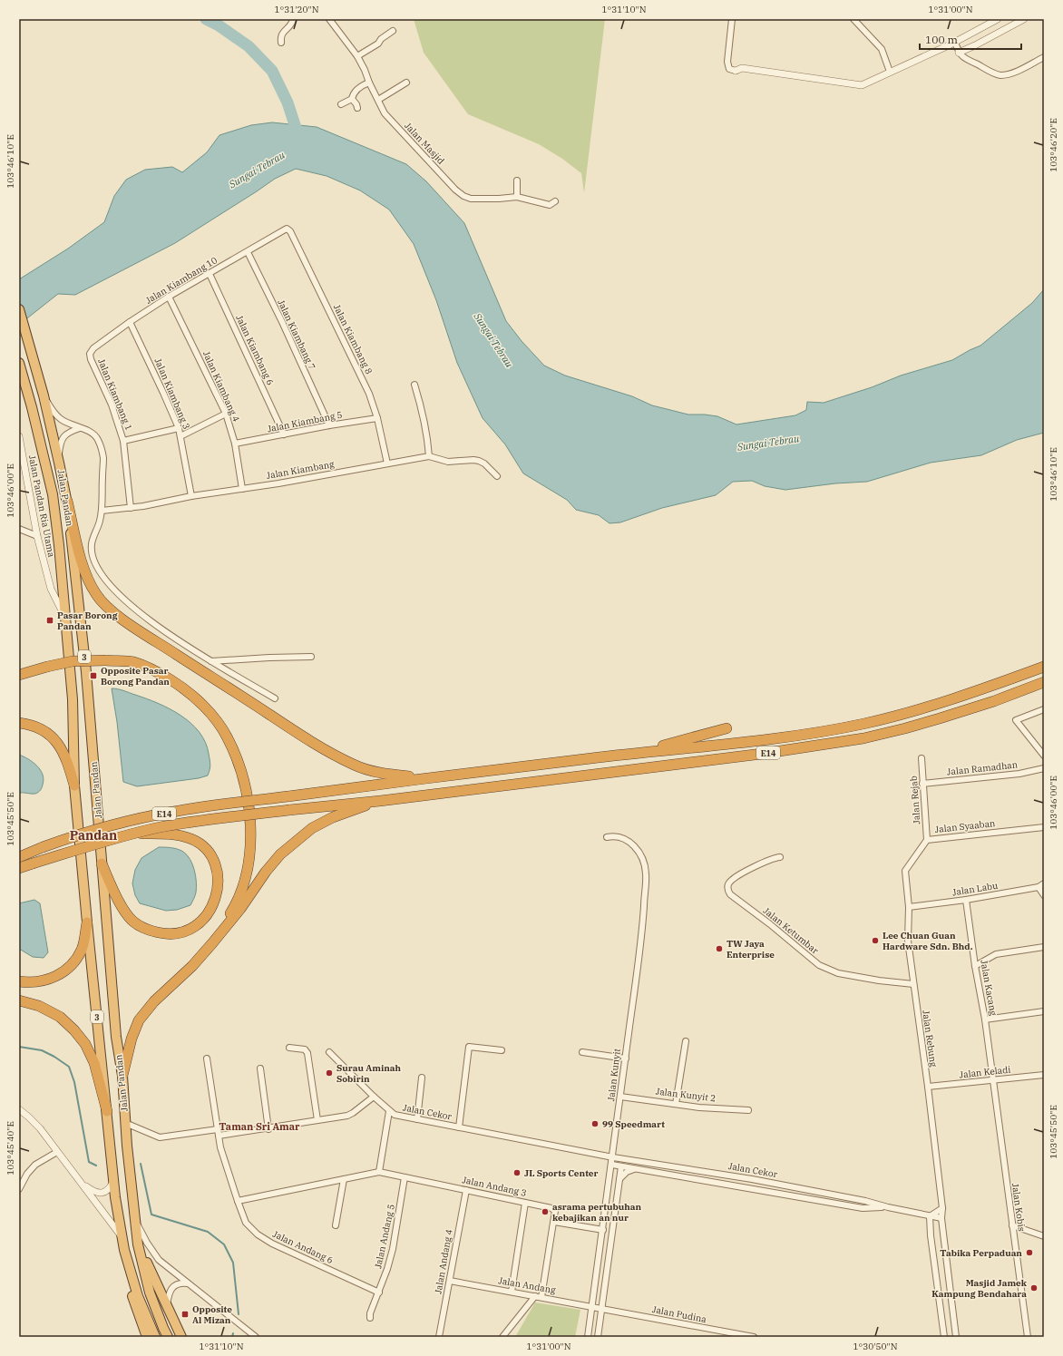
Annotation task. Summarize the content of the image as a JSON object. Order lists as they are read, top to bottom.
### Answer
{
  "streets": {
    "highway": ["Jalan Pandan", "3", "E14"],
    "street": [
      "Jalan Masjid",
      "Jalan Kiambang 10",
      "Jalan Kiambang 7",
      "Jalan Kiambang 8",
      "Jalan Kiambang 6",
      "Jalan Kiambang 4",
      "Jalan Kiambang 3",
      "Jalan Kiambang 1",
      "Jalan Kiambang 5",
      "Jalan Kiambang",
      "Jalan Pandan Ria Utama",
      "Jalan Ramadhan",
      "Jalan Rejab",
      "Jalan Syaaban",
      "Jalan Labu",
      "Jalan Ketumbar",
      "Jalan Kacang",
      "Jalan Rebung",
      "Jalan Keladi",
      "Jalan Kunyit",
      "Jalan Kunyit 2",
      "Jalan Cekor",
      "Jalan Andang 3",
      "Jalan Kobis",
      "Jalan Andang 5",
      "Jalan Andang 6",
      "Jalan Andang 4",
      "Jalan Andang",
      "Jalan Pudina"
    ]
  },
  "crossings": [
    ["Jalan Kiambang 10", "Jalan Kiambang 7"],
    ["Jalan Kiambang 10", "Jalan Kiambang 8"],
    ["Jalan Kiambang 10", "Jalan Kiambang 6"],
    ["Jalan Kiambang 10", "Jalan Kiambang 4"],
    ["Jalan Kiambang 10", "Jalan Kiambang 3"],
    ["Jalan Kiambang 10", "Jalan Kiambang 1"],
    ["Jalan Kiambang 7", "Jalan Kiambang 5"],
    ["Jalan Kiambang 8", "Jalan Kiambang 5"],
    ["Jalan Kiambang 8", "Jalan Kiambang"],
    ["Jalan Kiambang 6", "Jalan Kiambang 5"],
    ["Jalan Kiambang 4", "Jalan Kiambang 5"],
    ["Jalan Kiambang 4", "Jalan Kiambang"],
    ["Jalan Kiambang 3", "Jalan Kiambang"],
    ["Jalan Kiambang 1", "Jalan Kiambang"],
    ["Jalan Pandan", "Jalan Pandan Ria Utama"],
    ["Jalan Ramadhan", "Jalan Rejab"],
    ["Jalan Rejab", "Jalan Syaaban"],
    ["Jalan Syaaban", "Jalan Rebung"],
    ["Jalan Labu", "Jalan Kacang"],
    ["Jalan Labu", "Jalan Rebung"],
    ["Jalan Ketumbar", "Jalan Rebung"],
    ["Jalan Kacang", "Jalan Keladi"],
    ["Jalan Kacang", "Jalan Kobis"],
    ["Jalan Rebung", "Jalan Keladi"],
    ["Jalan Rebung", "Jalan Cekor"],
    ["Jalan Keladi", "Jalan Kobis"],
    ["Jalan Kunyit", "Jalan Kunyit 2"],
    ["Jalan Kunyit", "Jalan Cekor"],
    ["Jalan Kunyit", "Jalan Andang"],
    ["Jalan Andang 3", "Jalan Andang 5"],
    ["Jalan Andang 3", "Jalan Andang 6"],
    ["Jalan Andang 3", "Jalan Andang 4"],
    ["Jalan Andang 3", "Jalan Andang"],
    ["Jalan Andang 5", "Jalan Andang 6"],
    ["Jalan Andang 4", "Jalan Andang"],
    ["Jalan Andang", "Jalan Pudina"]
  ],
  "districts": ["Pandan", "Taman Sri Amar"],
  "water": ["Sungai Tebrau"],
  "places": {
    "transit": ["Pasar Borong Pandan", "Opposite Pasar Borong Pandan", "Opposite Al Mizan"],
    "other": [
      "Lee Chuan Guan Hardware Sdn. Bhd.",
      "TW Jaya Enterprise",
      "Surau Aminah Sobirin",
      "99 Speedmart",
      "JL Sports Center",
      "asrama pertubuhan kebajikan an nur",
      "Tabika Perpaduan",
      "Masjid Jamek Kampung Bendahara"
    ]
  },
  "scale_bar": "100 m",
  "coordinates": [
    "1°31'20\"N",
    "1°31'10\"N",
    "1°31'00\"N",
    "103°46'20\"E",
    "103°46'10\"E",
    "103°46'00\"E",
    "103°45'50\"E",
    "103°45'40\"E",
    "1°30'50\"N"
  ]
}
